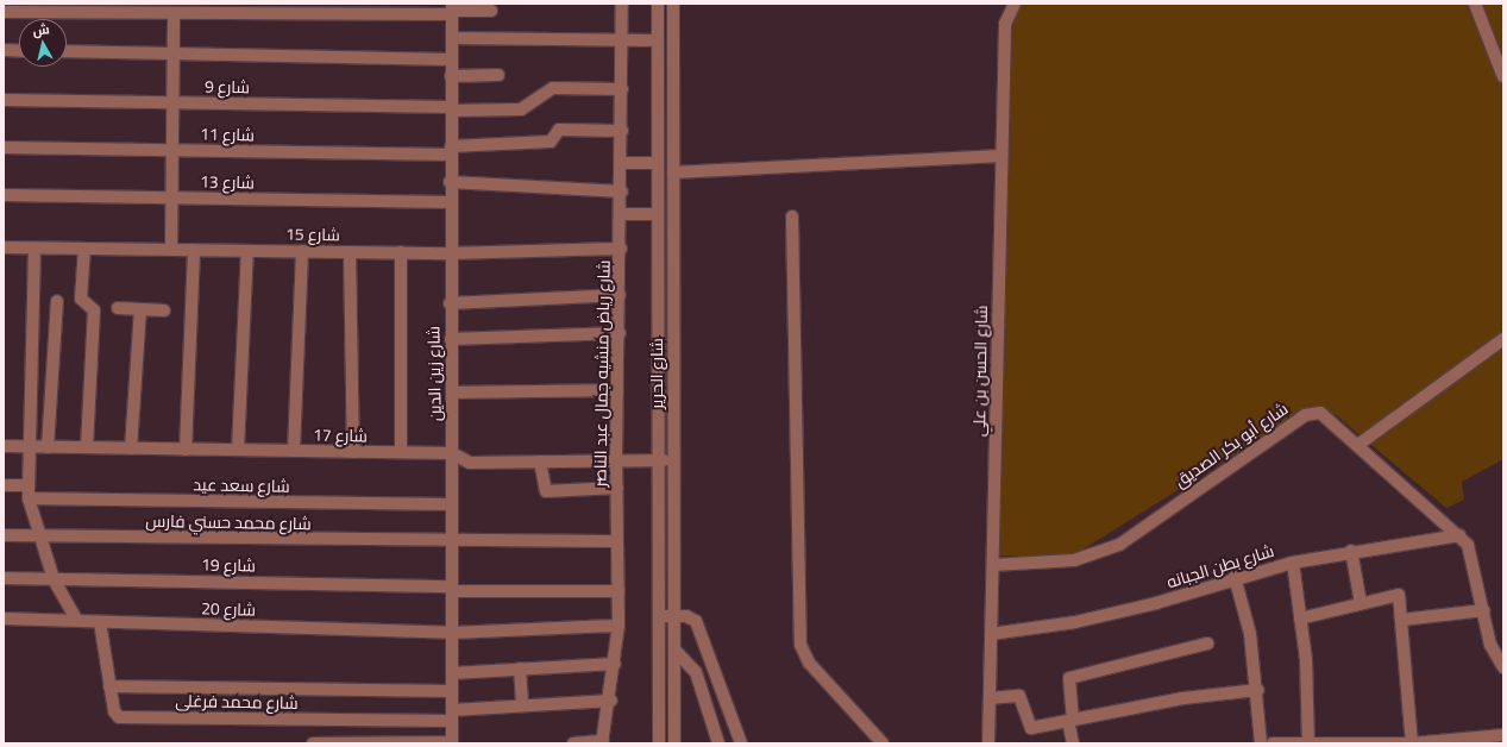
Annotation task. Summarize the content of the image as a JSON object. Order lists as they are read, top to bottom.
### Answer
{
  "streets": {
    "street": [
      "شارع 9",
      "شارع 11",
      "شارع 13",
      "شارع 15",
      "شارع الحسن بن علي",
      "شارع زين الدين",
      "شارع رياض منشيه جمال عبد الناصر",
      "شارع الحرير",
      "شارع 17",
      "شارع أبو بكر الصديق",
      "شارع سعد عيد",
      "شارع محمد حسني فارس",
      "شارع 19",
      "شارع بطن الجبانه",
      "شارع 20",
      "شارع محمد فرغلى"
    ]
  },
  "crossings": [
    ["شارع 9", "شارع زين الدين"],
    ["شارع 9", "شارع رياض منشيه جمال عبد الناصر"],
    ["شارع 11", "شارع زين الدين"],
    ["شارع 11", "شارع رياض منشيه جمال عبد الناصر"],
    ["شارع 13", "شارع زين الدين"],
    ["شارع 15", "شارع زين الدين"],
    ["شارع 15", "شارع رياض منشيه جمال عبد الناصر"],
    ["شارع الحسن بن علي", "شارع أبو بكر الصديق"],
    ["شارع الحسن بن علي", "شارع بطن الجبانه"],
    ["شارع زين الدين", "شارع 17"],
    ["شارع زين الدين", "شارع سعد عيد"],
    ["شارع زين الدين", "شارع محمد حسني فارس"],
    ["شارع زين الدين", "شارع 19"],
    ["شارع زين الدين", "شارع 20"],
    ["شارع زين الدين", "شارع محمد فرغلى"],
    ["شارع رياض منشيه جمال عبد الناصر", "شارع 17"],
    ["شارع رياض منشيه جمال عبد الناصر", "شارع محمد حسني فارس"],
    ["شارع رياض منشيه جمال عبد الناصر", "شارع 19"],
    ["شارع رياض منشيه جمال عبد الناصر", "شارع 20"],
    ["شارع الحرير", "شارع 17"],
    ["شارع أبو بكر الصديق", "شارع بطن الجبانه"],
    ["شارع 20", "شارع محمد فرغلى"]
  ],
  "north": "top"
}
